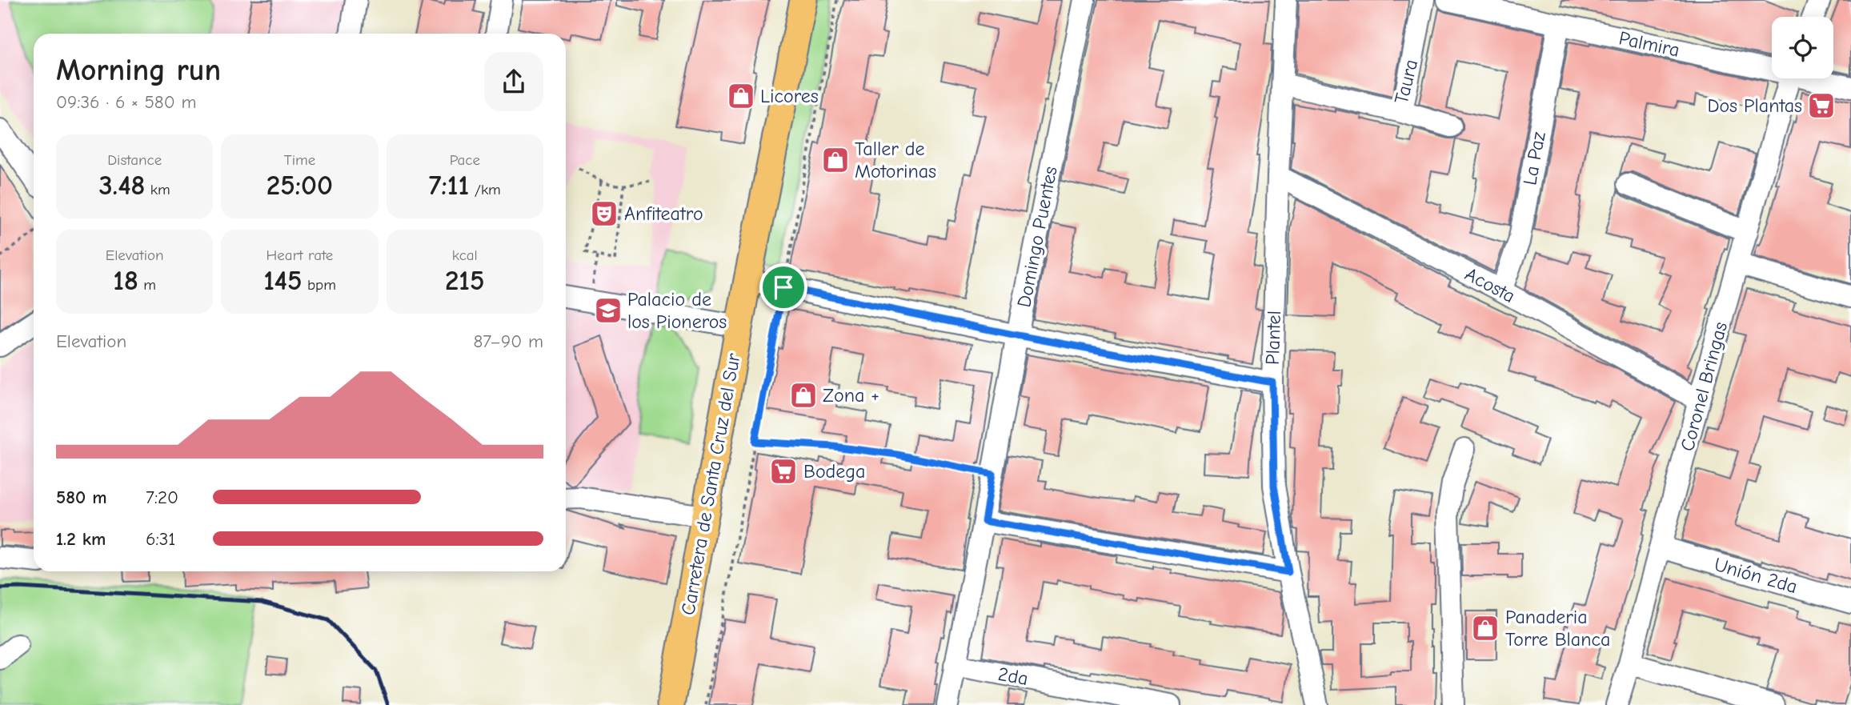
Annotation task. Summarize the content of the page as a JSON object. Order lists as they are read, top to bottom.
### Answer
{
  "streets": {
    "main road": ["Carretera de Santa Cruz del Sur"],
    "street": [
      "Palmira",
      "Taura",
      "La Paz",
      "Domingo Puentes",
      "Acosta",
      "Plantel",
      "Coronel Bringas",
      "Unión 2da",
      "2da"
    ]
  },
  "crossings": [
    ["Palmira", "La Paz"],
    ["Taura", "Plantel"],
    ["La Paz", "Acosta"],
    ["Domingo Puentes", "2da"],
    ["Acosta", "Plantel"],
    ["Acosta", "Coronel Bringas"],
    ["Coronel Bringas", "Unión 2da"]
  ],
  "places": {
    "shop": [
      "Licores",
      "Taller de Motorinas",
      "Zona +",
      "Panaderia Torre Blanca"
    ],
    "supermarket": ["Dos Plantas", "Bodega"],
    "theatre": ["Anfiteatro"],
    "school or university": ["Palacio de los Pioneros"]
  },
  "page": {
    "heading": ["Morning run", "09:36 · 6 × 580 m"],
    "stats": [
      ["Distance", "3.48 km"],
      ["Time", "25:00"],
      ["Pace", "7:11 /km"],
      ["Elevation", "18 m"],
      ["Heart rate", "145 bpm"],
      ["kcal", "215"]
    ],
    "chart": ["Elevation", "87–90 m"],
    "list": [
      {
        "name": "580 m",
        "note": "7:20"
      },
      {
        "name": "1.2 km",
        "note": "6:31"
      }
    ]
  }
}
